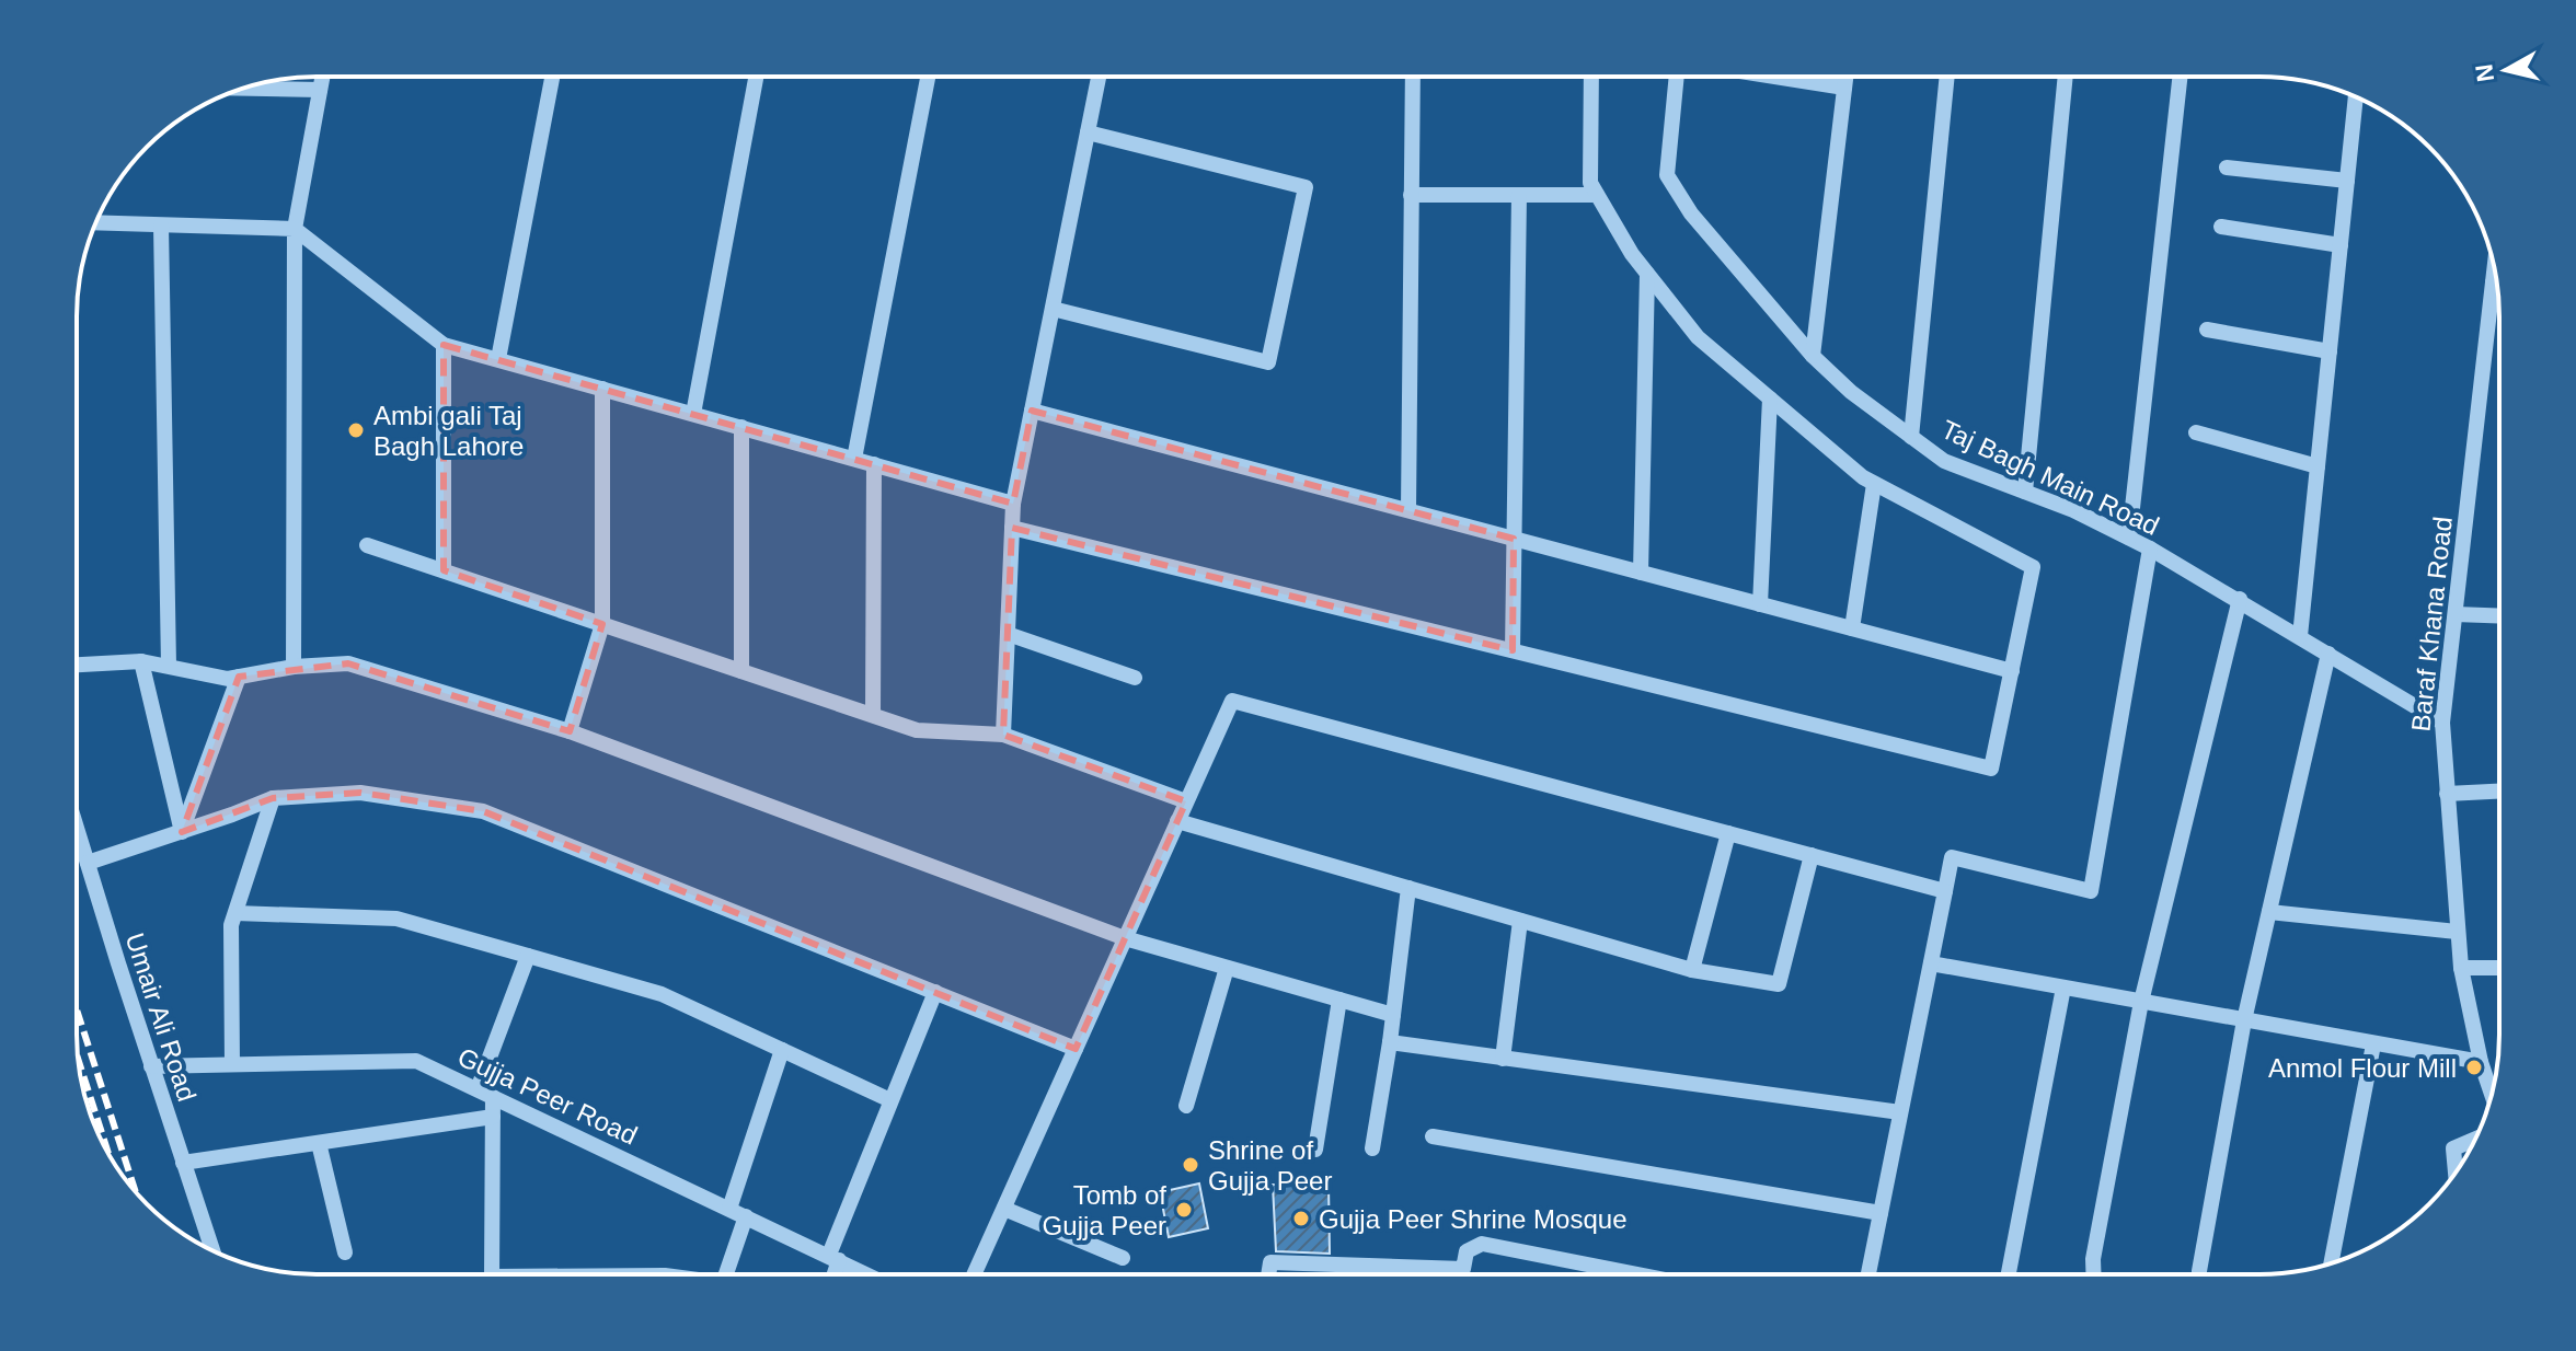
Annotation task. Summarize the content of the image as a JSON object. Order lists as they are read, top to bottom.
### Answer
{
  "streets": {
    "street": [
      "Taj Bagh Main Road",
      "Baraf Khana Road",
      "Umair Ali Road",
      "Gujja Peer Road"
    ]
  },
  "crossings": [
    ["Taj Bagh Main Road", "Baraf Khana Road"],
    ["Umair Ali Road", "Gujja Peer Road"]
  ],
  "places": [
    "Ambi gali Taj Bagh Lahore",
    "Anmol Flour Mill",
    "Shrine of Gujja Peer",
    "Tomb of Gujja Peer",
    "Gujja Peer Shrine Mosque"
  ],
  "north": "left"
}
